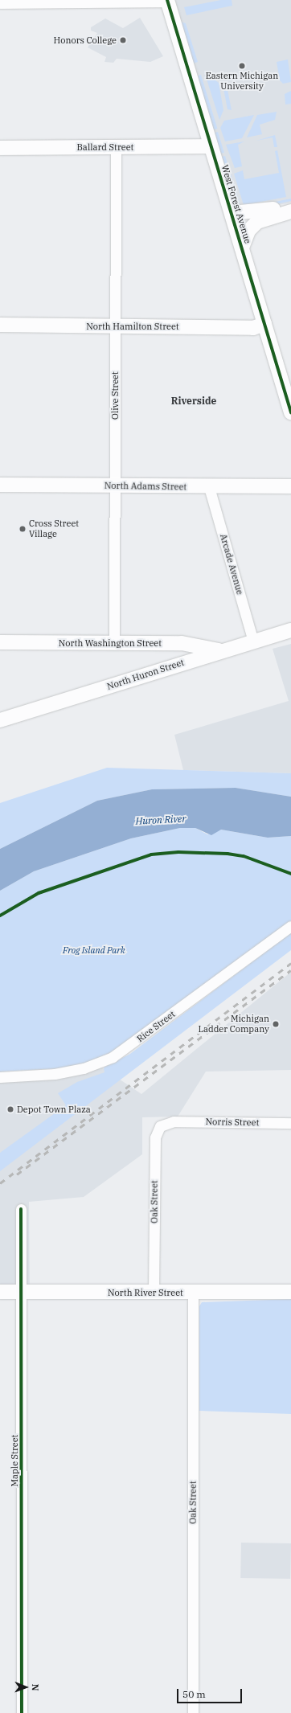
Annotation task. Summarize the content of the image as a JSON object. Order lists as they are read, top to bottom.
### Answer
{
  "streets": {
    "street": [
      "Ballard Street",
      "West Forest Avenue",
      "North Hamilton Street",
      "Olive Street",
      "North Adams Street",
      "Arcade Avenue",
      "North Washington Street",
      "North Huron Street",
      "Rice Street",
      "Norris Street",
      "Oak Street",
      "North River Street",
      "Maple Street"
    ]
  },
  "crossings": [
    ["Ballard Street", "West Forest Avenue"],
    ["Ballard Street", "Olive Street"],
    ["West Forest Avenue", "North Hamilton Street"],
    ["North Hamilton Street", "Olive Street"],
    ["Olive Street", "North Adams Street"],
    ["Olive Street", "North Washington Street"],
    ["North Adams Street", "Arcade Avenue"],
    ["Arcade Avenue", "North Huron Street"],
    ["North Washington Street", "North Huron Street"],
    ["Norris Street", "Oak Street"],
    ["Oak Street", "North River Street"],
    ["North River Street", "Maple Street"]
  ],
  "districts": ["Riverside"],
  "water": ["Huron River"],
  "parks": ["Frog Island Park"],
  "places": [
    "Honors College",
    "Eastern Michigan University",
    "Cross Street Village",
    "Michigan Ladder Company",
    "Depot Town Plaza"
  ],
  "scale_bar": "50 m",
  "north": "right"
}
